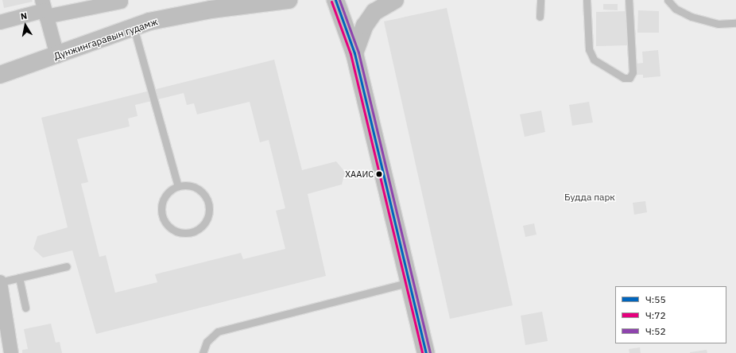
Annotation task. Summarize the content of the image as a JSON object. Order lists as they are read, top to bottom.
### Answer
{
  "streets": {
    "main road": ["Дүнжингаравын гудамж"]
  },
  "parks": ["Будда парк"],
  "places": ["ХААИС"],
  "lines": ["transit line Ч:55", "transit line Ч:52", "transit line Ч:72"],
  "legend": ["Ч:55", "Ч:72", "Ч:52"],
  "north": "top"
}
